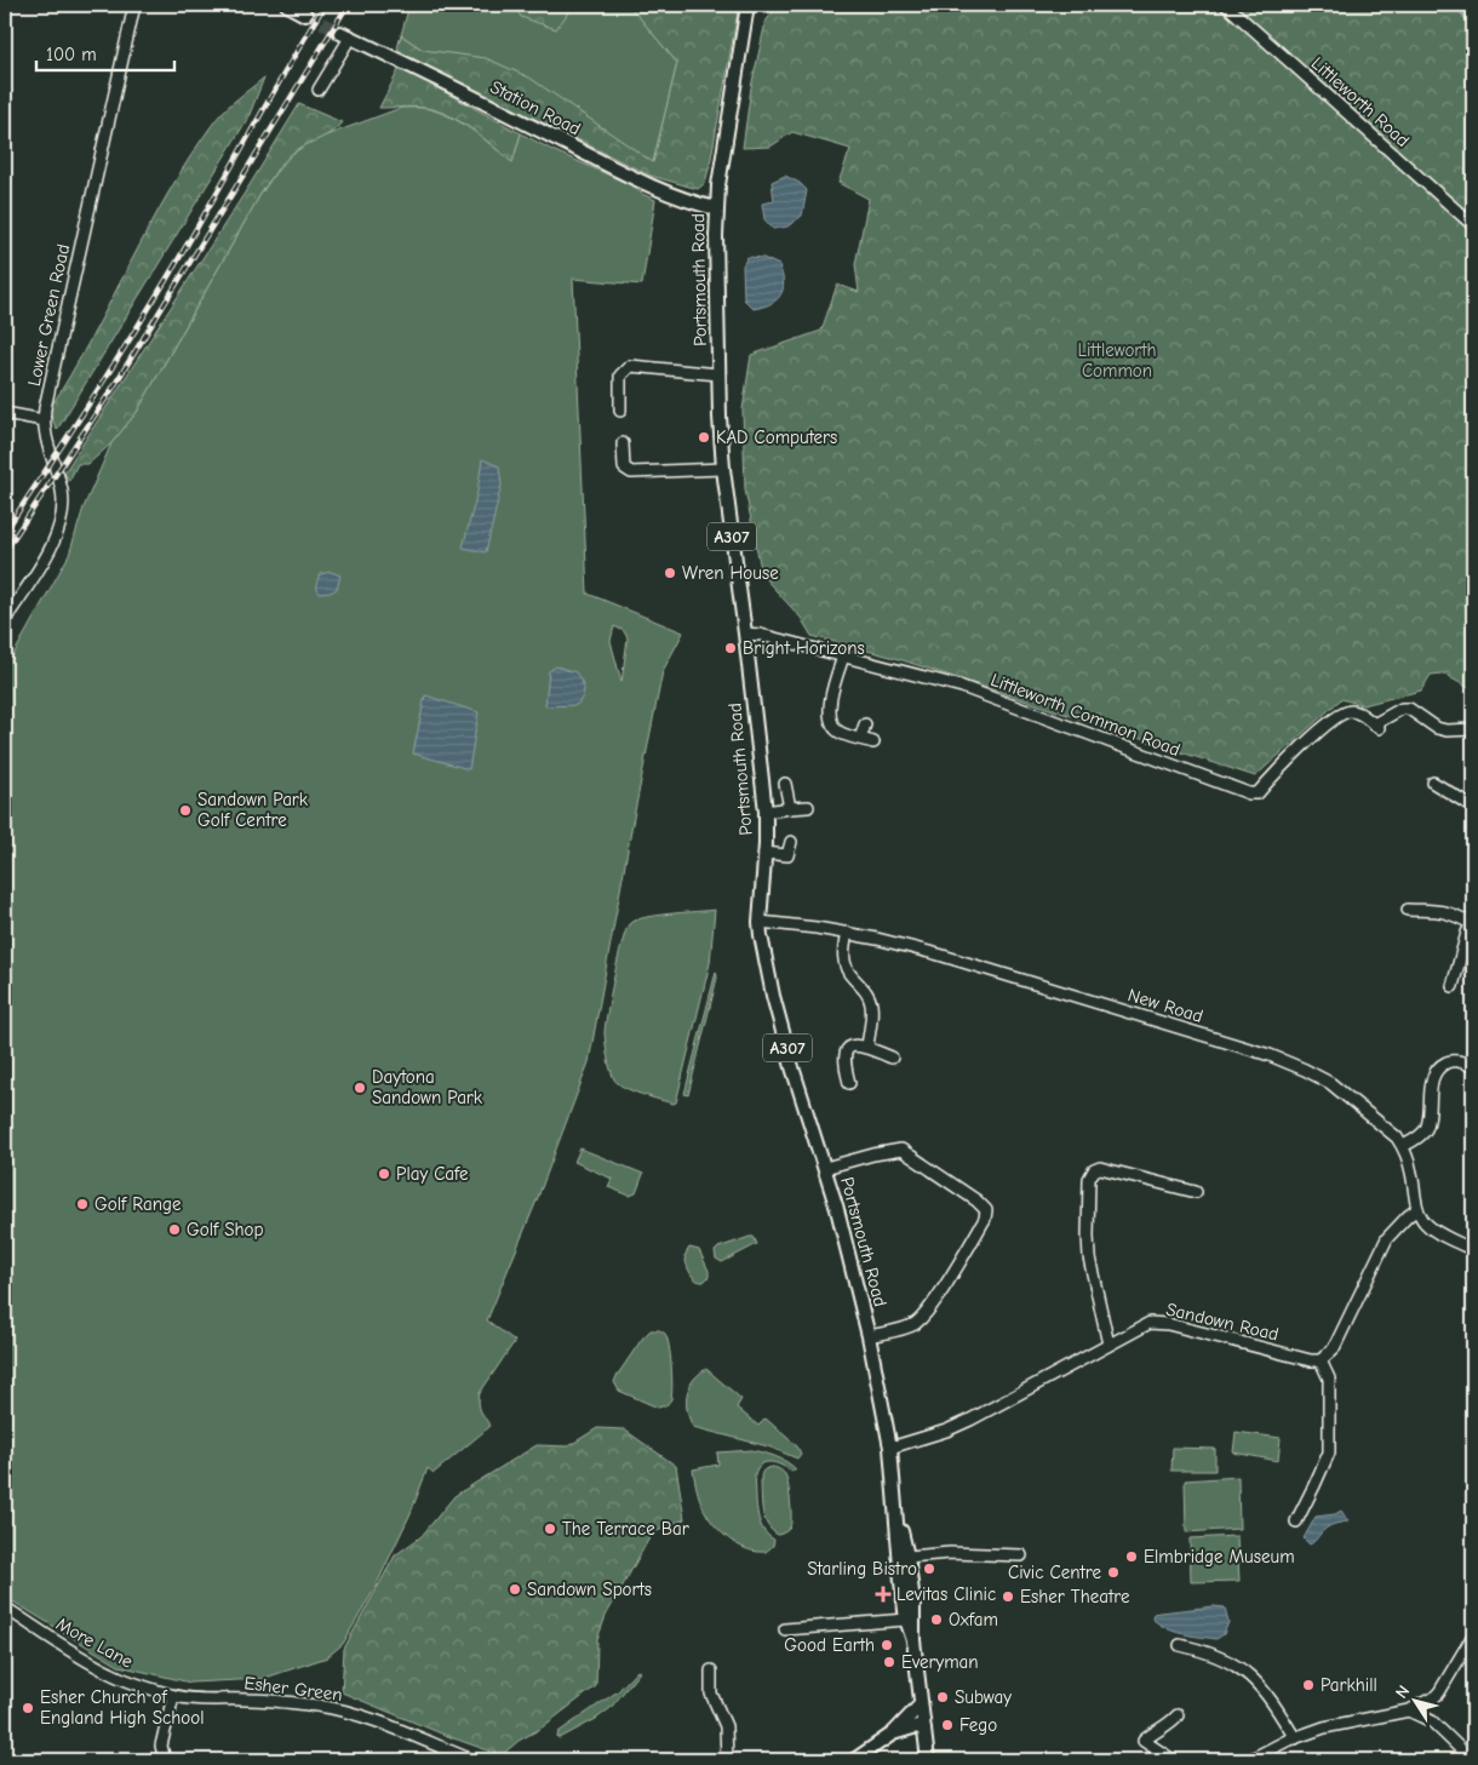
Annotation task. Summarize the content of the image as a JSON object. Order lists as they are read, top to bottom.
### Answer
{
  "streets": {
    "main road": ["Station Road", "Portsmouth Road", "A307"],
    "street": [
      "Littleworth Road",
      "Lower Green Road",
      "Littleworth Common Road",
      "New Road",
      "Sandown Road",
      "More Lane",
      "Esher Green"
    ]
  },
  "crossings": [
    ["Station Road", "Portsmouth Road"],
    ["Portsmouth Road", "A307"],
    ["Portsmouth Road", "Littleworth Common Road"],
    ["Portsmouth Road", "New Road"],
    ["Portsmouth Road", "Sandown Road"],
    ["More Lane", "Esher Green"]
  ],
  "parks": ["Littleworth Common"],
  "places": {
    "other": [
      "KAD Computers",
      "Wren House",
      "Bright Horizons",
      "Sandown Park Golf Centre",
      "Daytona Sandown Park",
      "Play Cafe",
      "Golf Range",
      "Golf Shop",
      "The Terrace Bar",
      "Elmbridge Museum",
      "Starling Bistro",
      "Civic Centre",
      "Sandown Sports",
      "Esher Theatre",
      "Oxfam",
      "Good Earth",
      "Everyman",
      "Parkhill",
      "Subway",
      "Esher Church of England High School",
      "Fego"
    ],
    "health": ["Levitas Clinic"]
  },
  "scale_bar": "100 m",
  "north": "top left"
}
